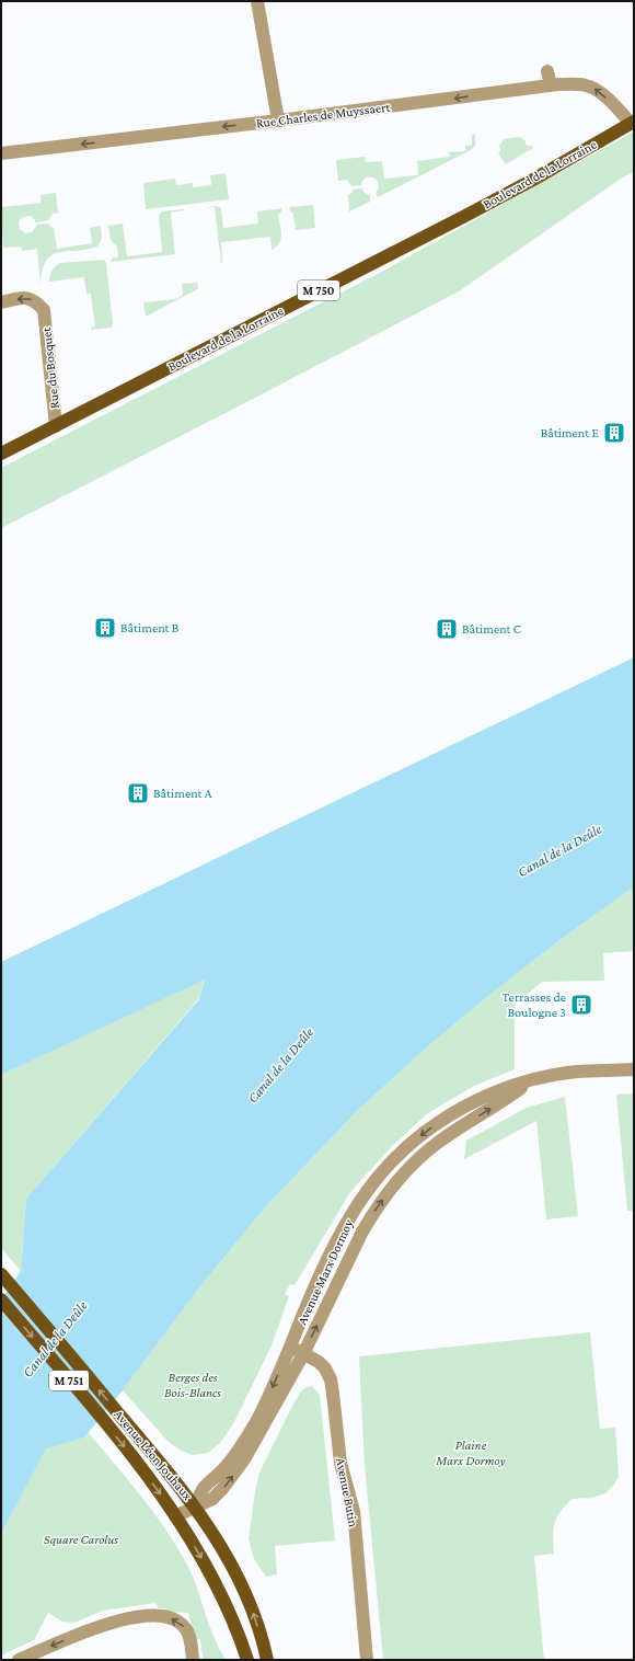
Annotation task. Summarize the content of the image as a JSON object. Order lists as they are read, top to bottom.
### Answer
{
  "streets": {
    "main road": [
      "Boulevard de la Lorraine",
      "M 750",
      "M 751",
      "Avenue Léon Jouhaux"
    ],
    "street": [
      "Rue Charles de Muyssaert",
      "Rue du Bosquet",
      "Avenue Marx Dormoy",
      "Avenue Butin"
    ]
  },
  "crossings": [
    ["Rue Charles de Muyssaert", "Boulevard de la Lorraine"],
    ["Boulevard de la Lorraine", "Rue du Bosquet"],
    ["Avenue Marx Dormoy", "Avenue Léon Jouhaux"],
    ["Avenue Marx Dormoy", "Avenue Butin"]
  ],
  "one_way": ["Rue Charles de Muyssaert", "Rue du Bosquet"],
  "water": ["Canal de la Deûle"],
  "parks": ["Berges des Bois-Blancs", "Plaine Marx Dormoy", "Square Carolus"],
  "places": {
    "building": [
      "Bâtiment E",
      "Bâtiment B",
      "Bâtiment C",
      "Bâtiment A",
      "Terrasses de Boulogne 3"
    ]
  }
}
